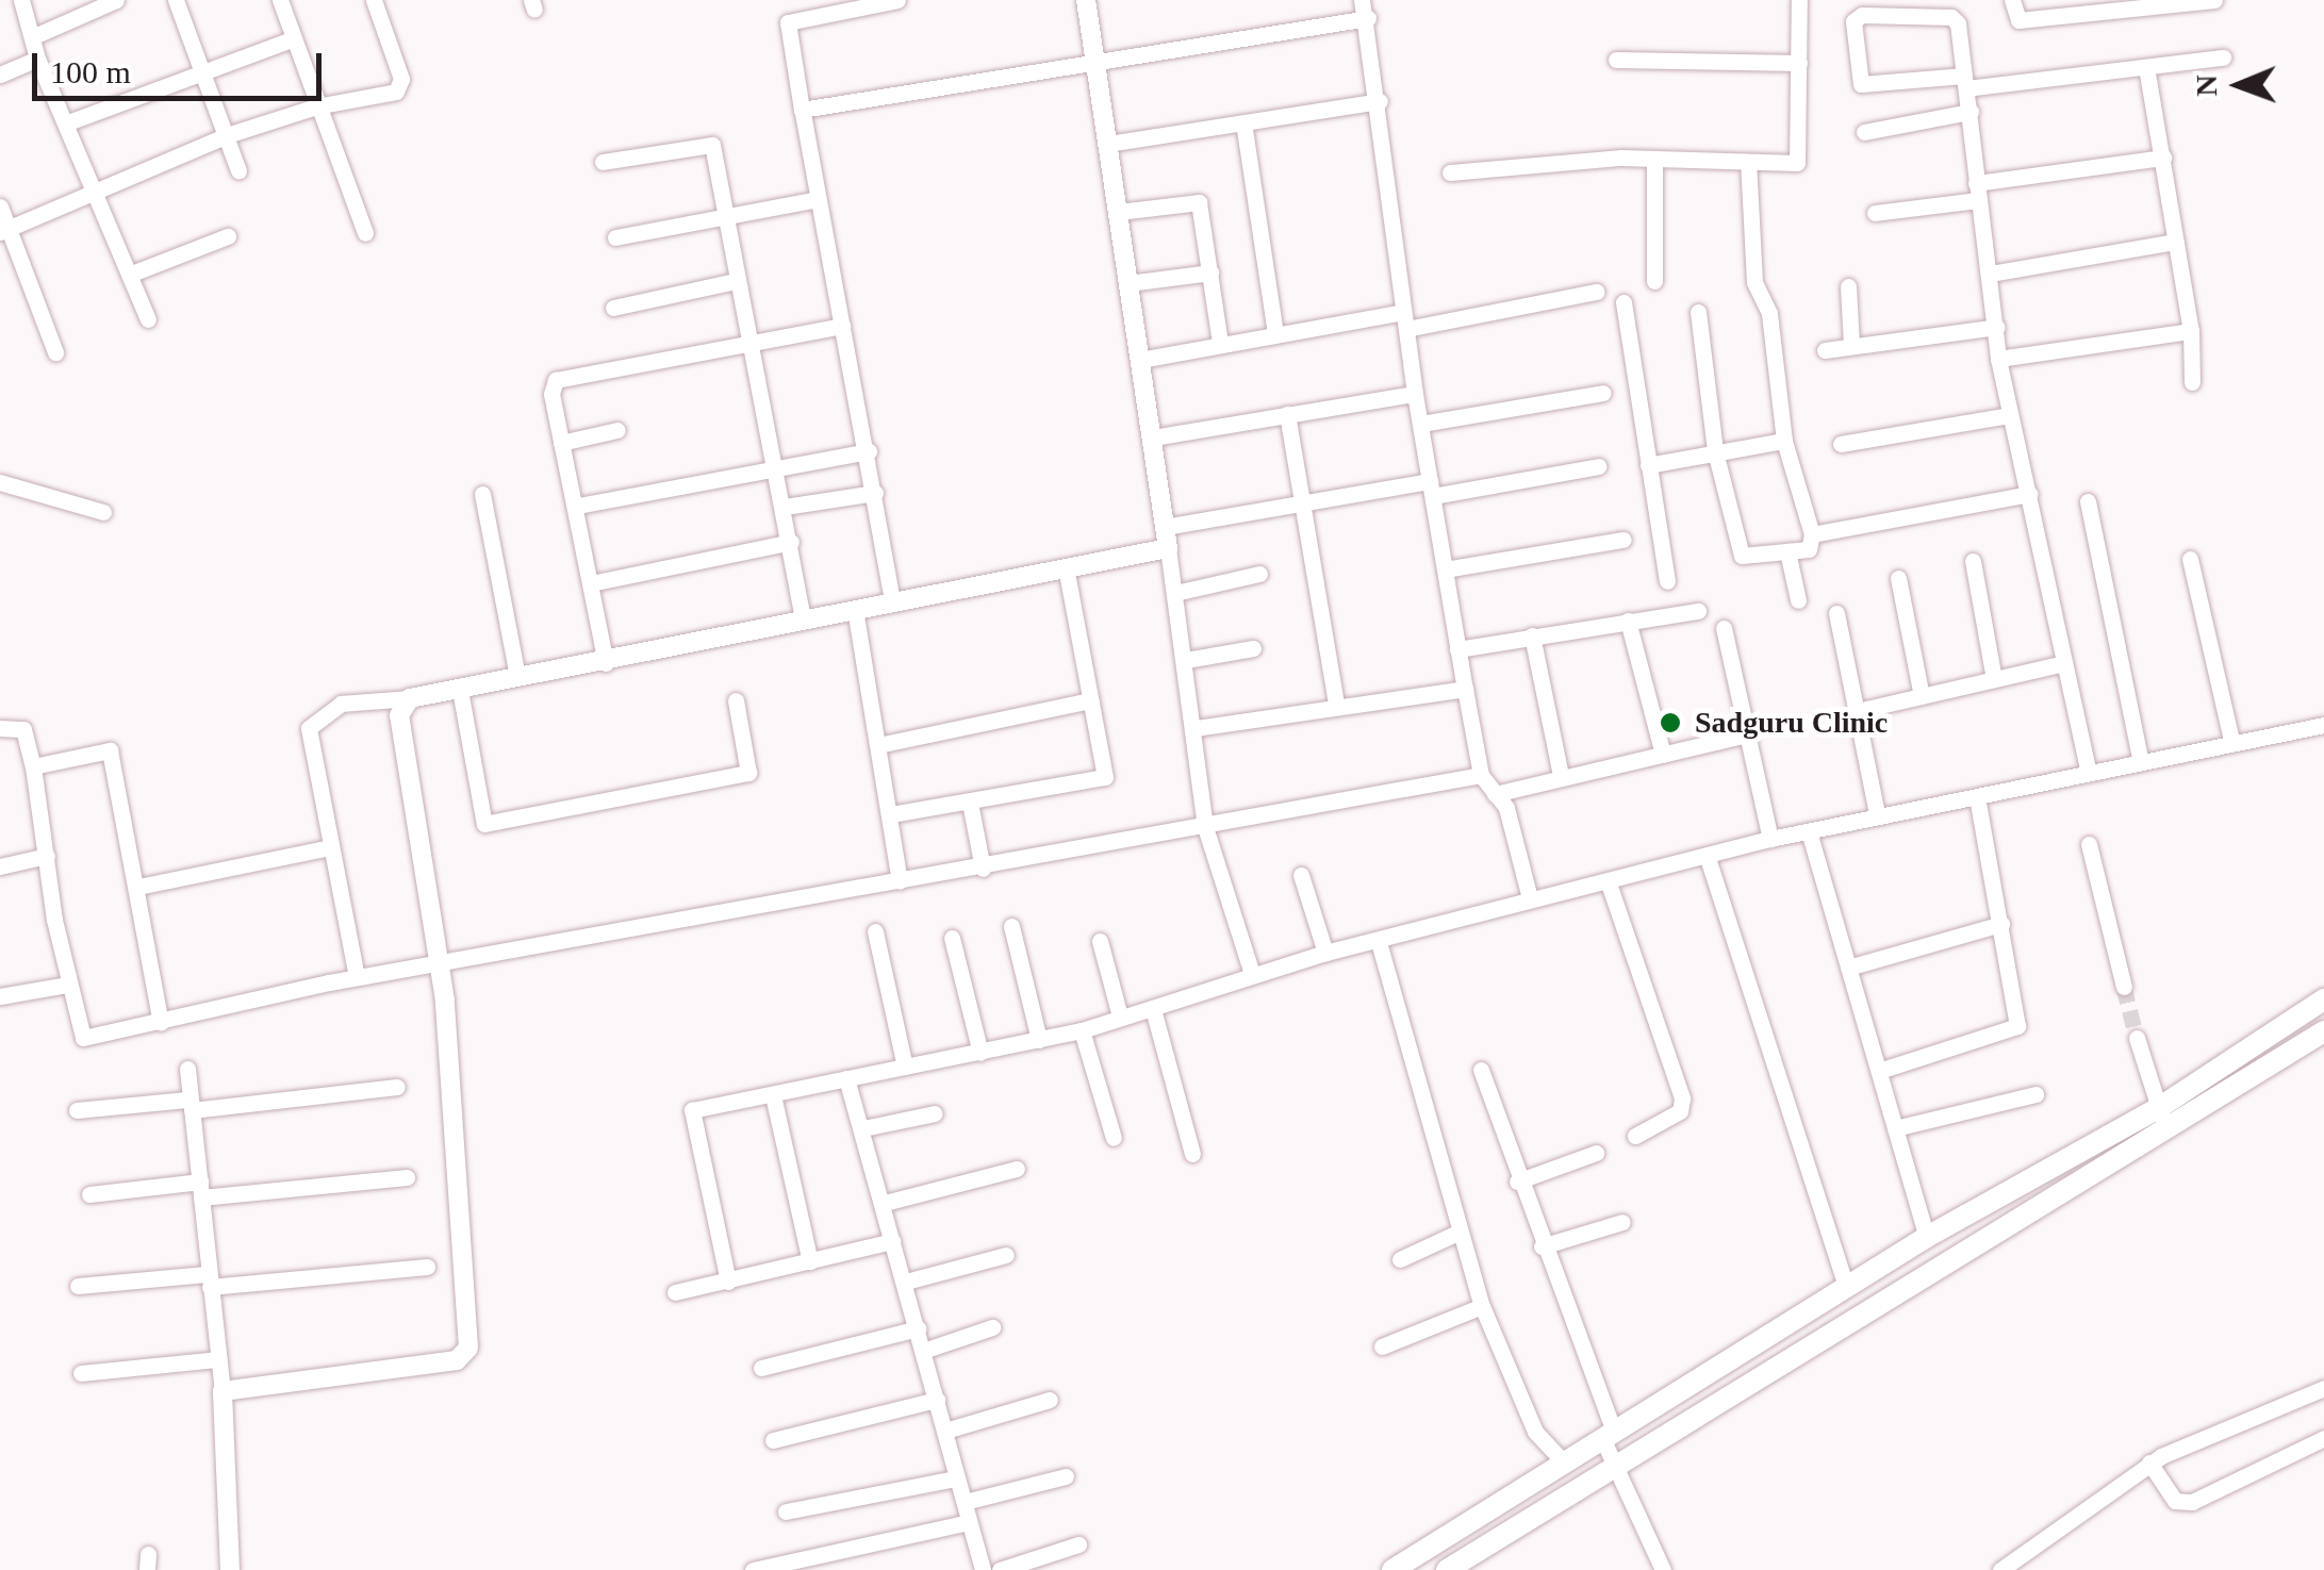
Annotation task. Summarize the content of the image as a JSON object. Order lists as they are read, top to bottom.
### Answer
{
  "places": ["Sadguru Clinic"],
  "scale_bar": "100 m",
  "north": "left"
}
